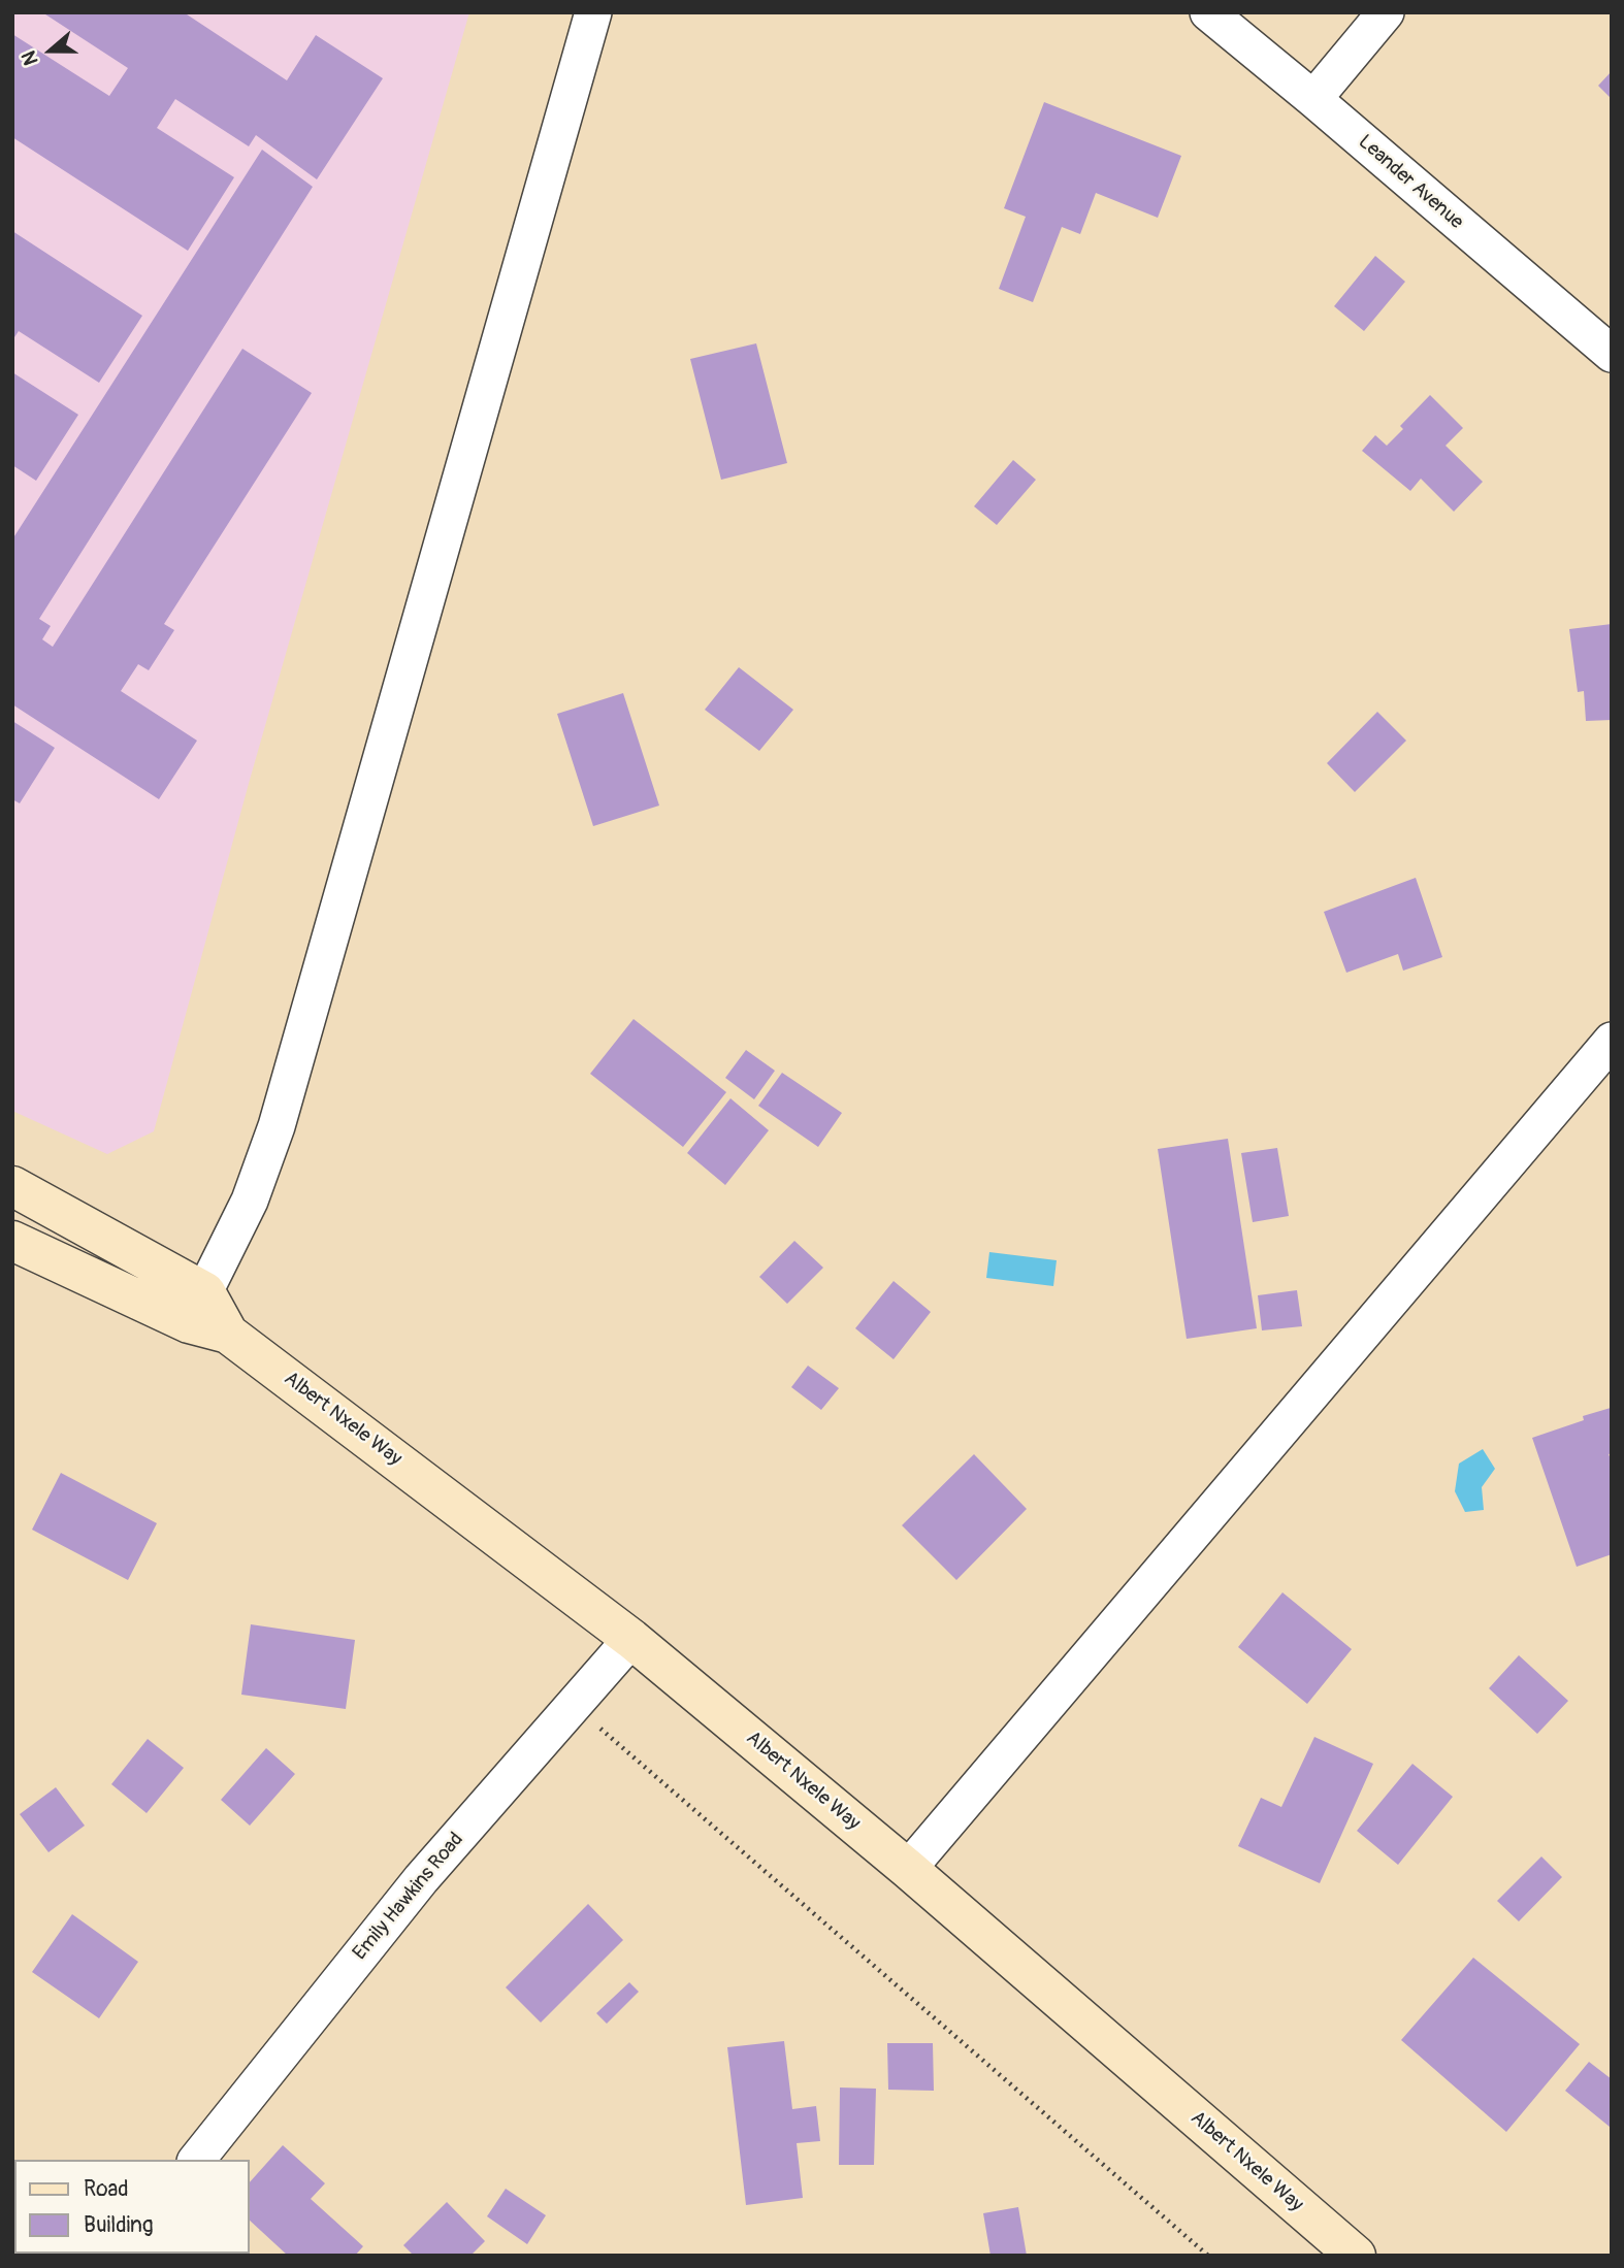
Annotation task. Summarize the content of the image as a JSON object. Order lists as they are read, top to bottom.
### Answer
{
  "streets": {
    "main road": ["Albert Nxele Way"],
    "street": ["Leander Avenue", "Emily Hawkins Road"]
  },
  "crossings": [
    ["Albert Nxele Way", "Emily Hawkins Road"]
  ],
  "legend": ["Road", "Building"],
  "north": "left"
}
